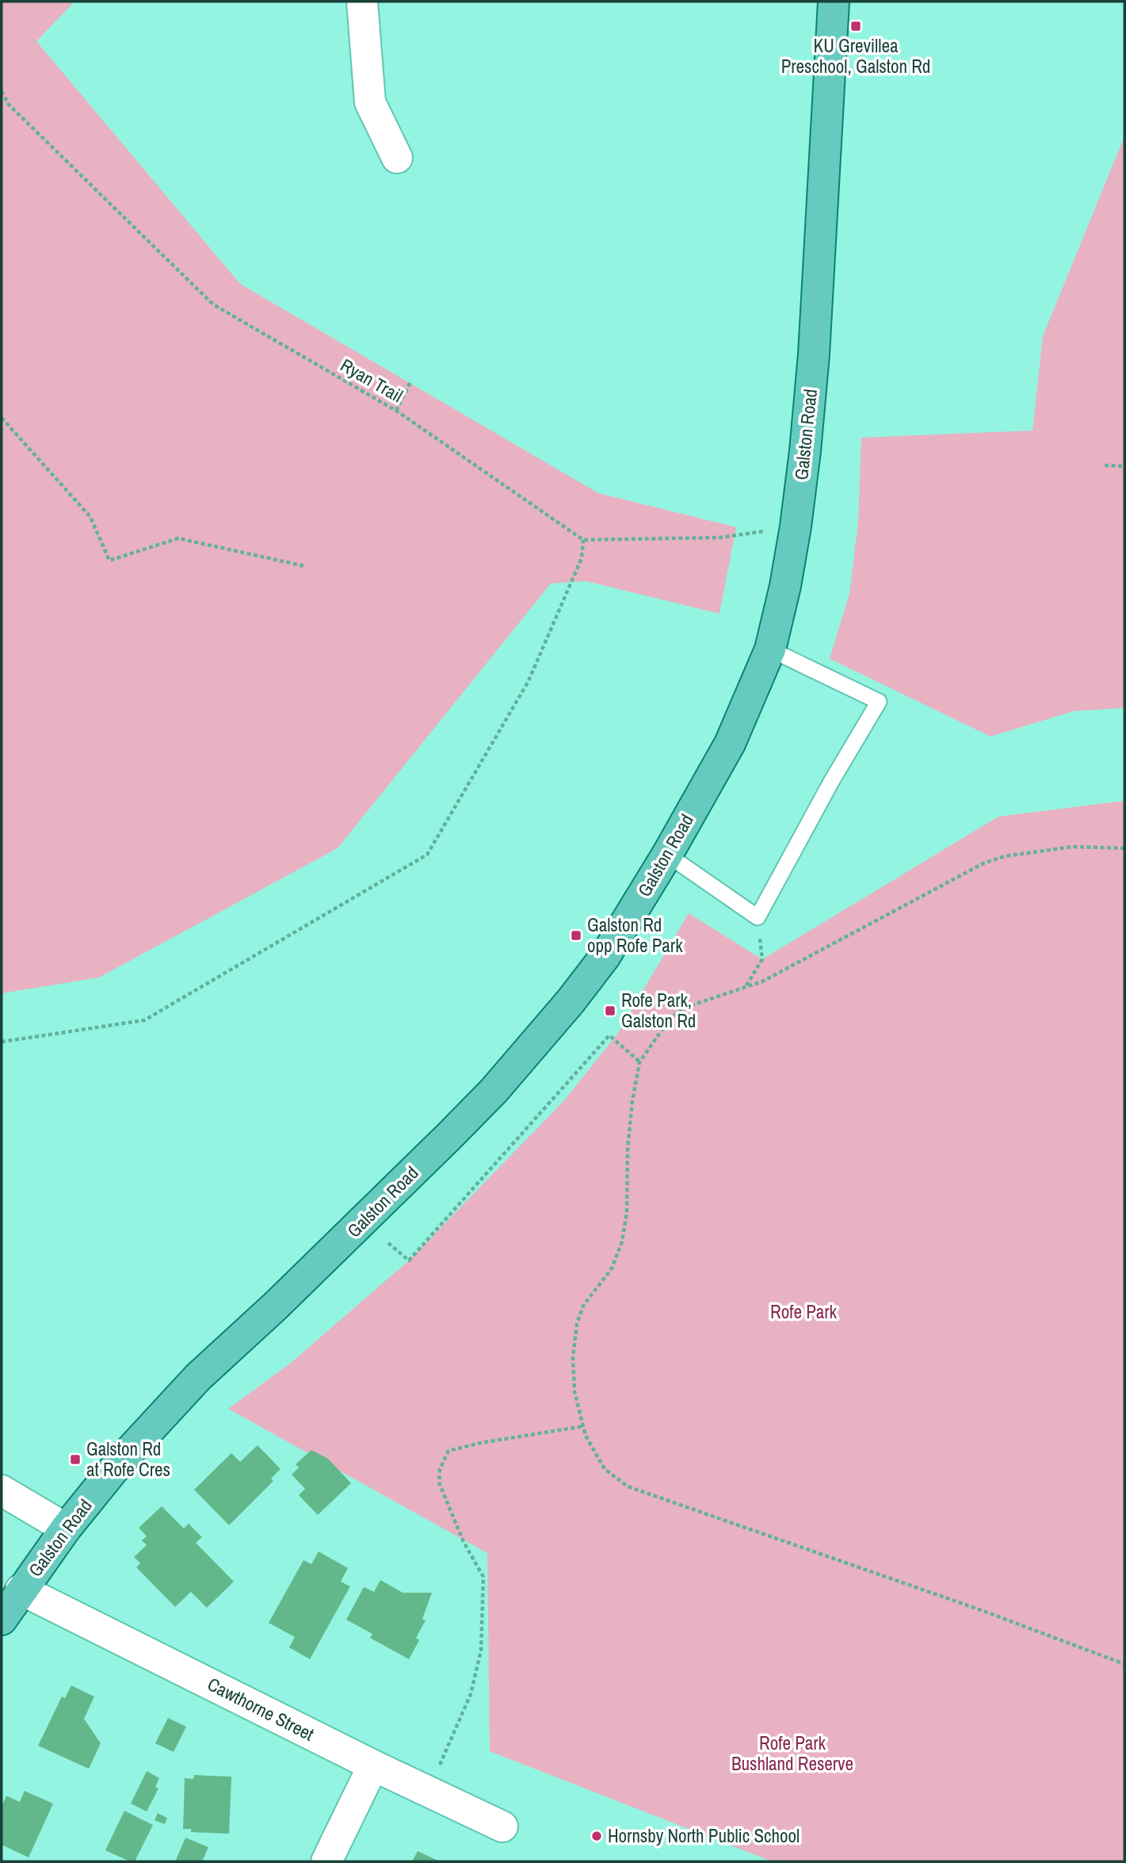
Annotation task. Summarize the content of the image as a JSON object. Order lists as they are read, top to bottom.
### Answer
{
  "streets": {
    "main road": ["Galston Road"],
    "street": ["Cawthorne Street"],
    "path": ["Ryan Trail"]
  },
  "crossings": [
    ["Galston Road", "Cawthorne Street"]
  ],
  "parks": ["Rofe Park", "Rofe Park Bushland Reserve"],
  "places": {
    "transit": [
      "KU Grevillea Preschool, Galston Rd",
      "Galston Rd opp Rofe Park",
      "Rofe Park, Galston Rd",
      "Galston Rd at Rofe Cres"
    ],
    "other": ["Hornsby North Public School"]
  }
}
